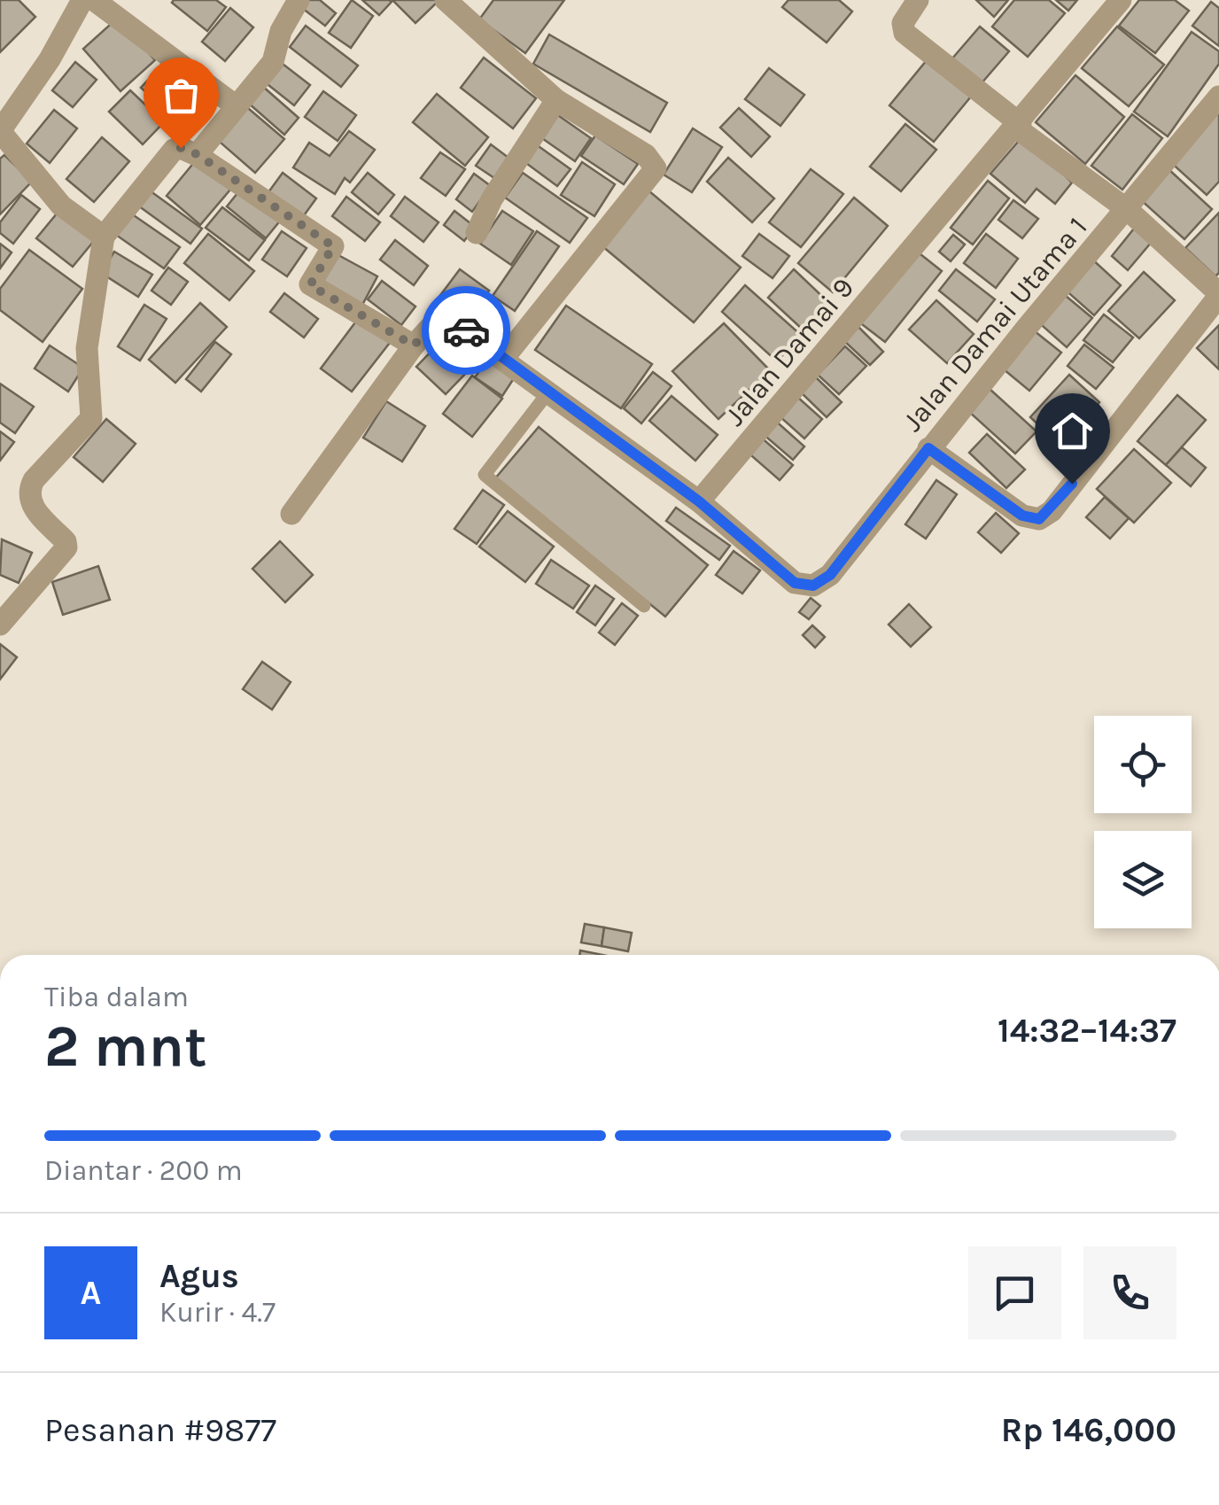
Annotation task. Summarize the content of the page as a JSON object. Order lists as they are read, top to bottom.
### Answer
{
  "streets": {
    "street": ["Jalan Damai Utama 1", "Jalan Damai 9"]
  },
  "crossings": [
    ["Jalan Damai Utama 1", "Jalan Damai 9"]
  ],
  "page": {
    "heading": ["2 mnt", "Tiba dalam", "14:32–14:37"],
    "panel": [
      "Agus",
      "Kurir · 4.7",
      "Pesanan #9877",
      "Rp 146,000"
    ],
    "bar": "Diantar · 200 m",
    "round": "A"
  }
}
